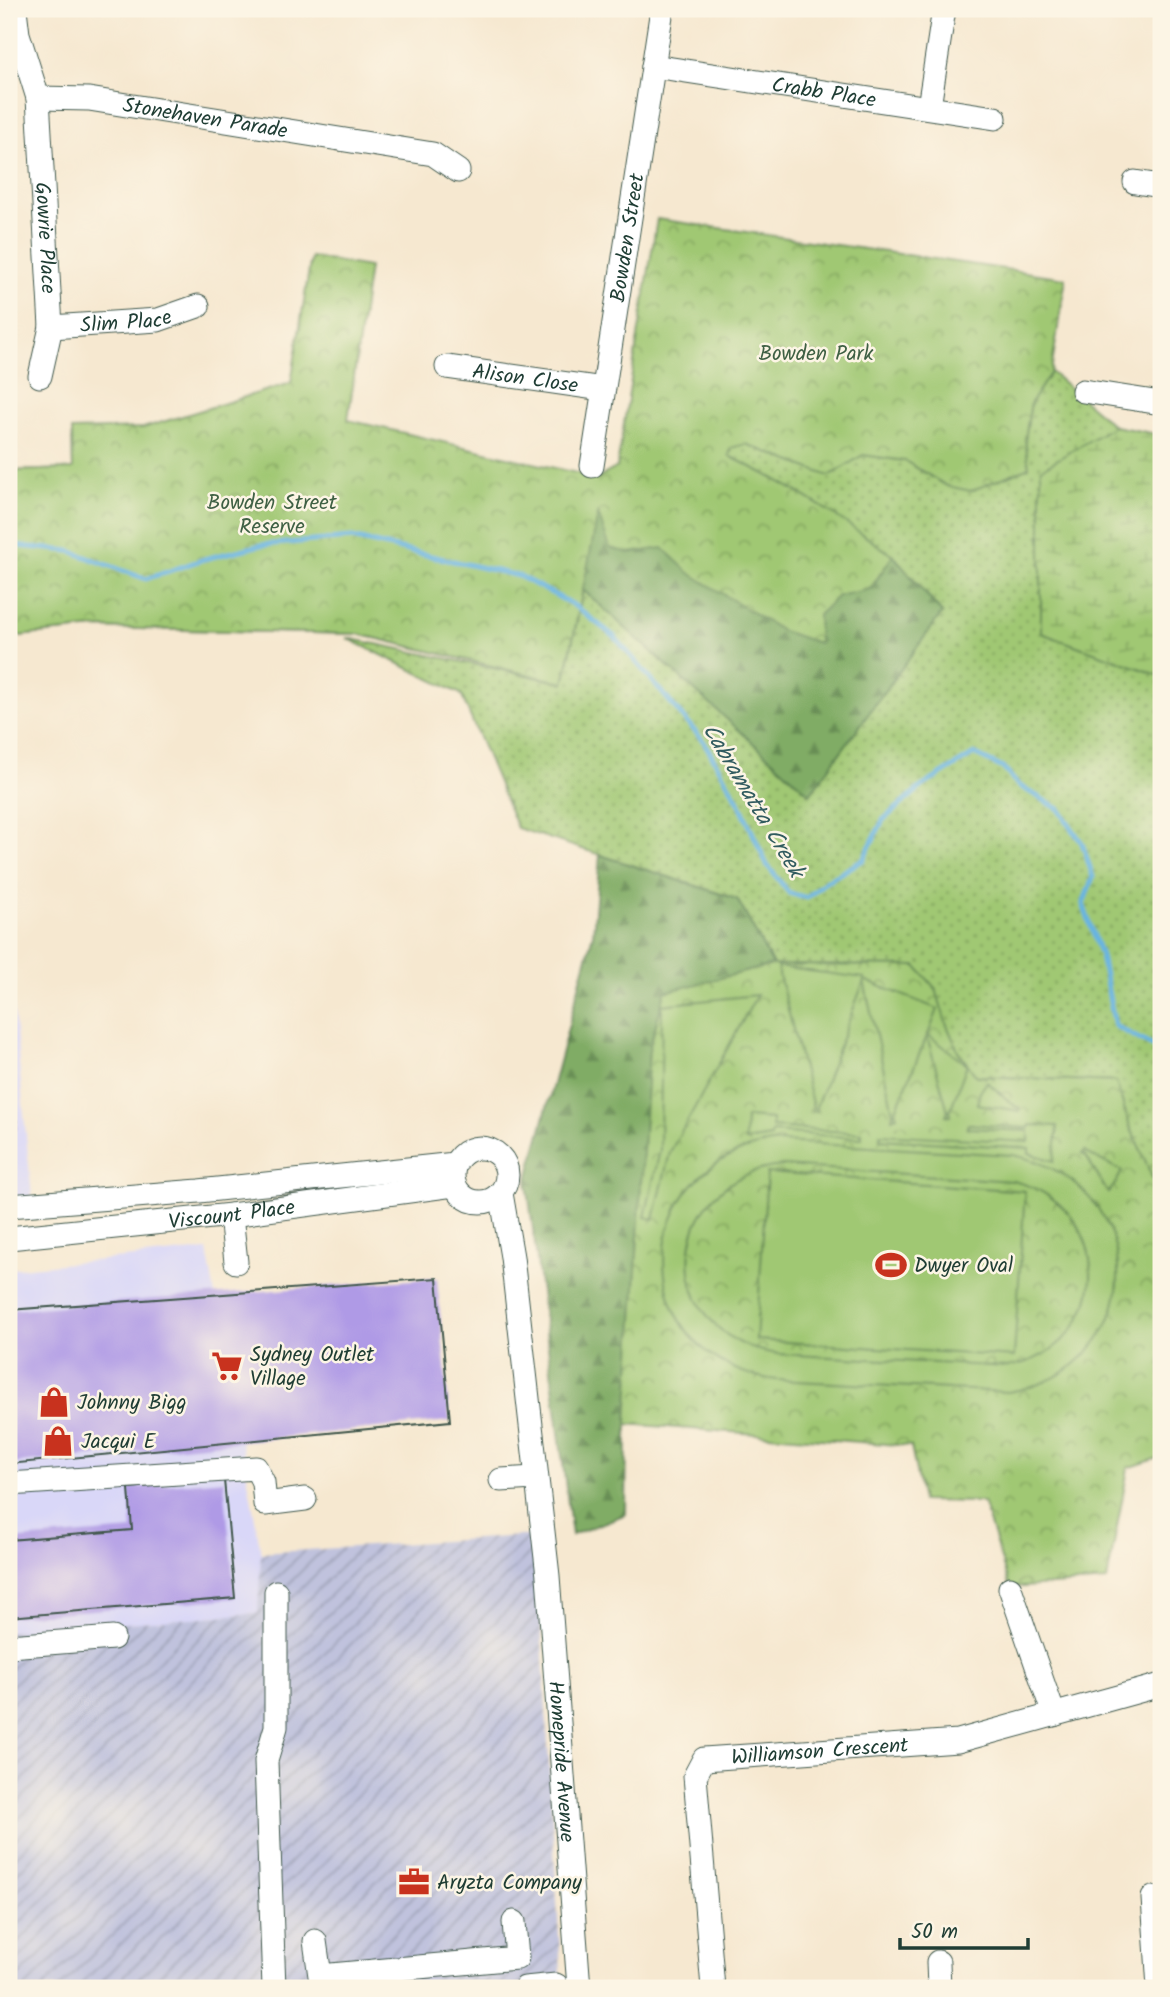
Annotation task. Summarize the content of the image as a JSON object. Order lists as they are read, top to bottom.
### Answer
{
  "streets": {
    "street": [
      "Crabb Place",
      "Stonehaven Parade",
      "Bowden Street",
      "Gowrie Place",
      "Slim Place",
      "Alison Close",
      "Viscount Place",
      "Williamson Crescent",
      "Homepride Avenue"
    ]
  },
  "crossings": [
    ["Crabb Place", "Bowden Street"],
    ["Stonehaven Parade", "Gowrie Place"],
    ["Bowden Street", "Alison Close"],
    ["Gowrie Place", "Slim Place"]
  ],
  "water": ["Cabramatta Creek"],
  "parks": ["Bowden Park", "Bowden Street Reserve"],
  "places": {
    "sports": ["Dwyer Oval"],
    "supermarket": ["Sydney Outlet Village"],
    "shop": ["Johnny Bigg", "Jacqui E"],
    "office": ["Aryzta Company"]
  },
  "scale_bar": "50 m"
}
